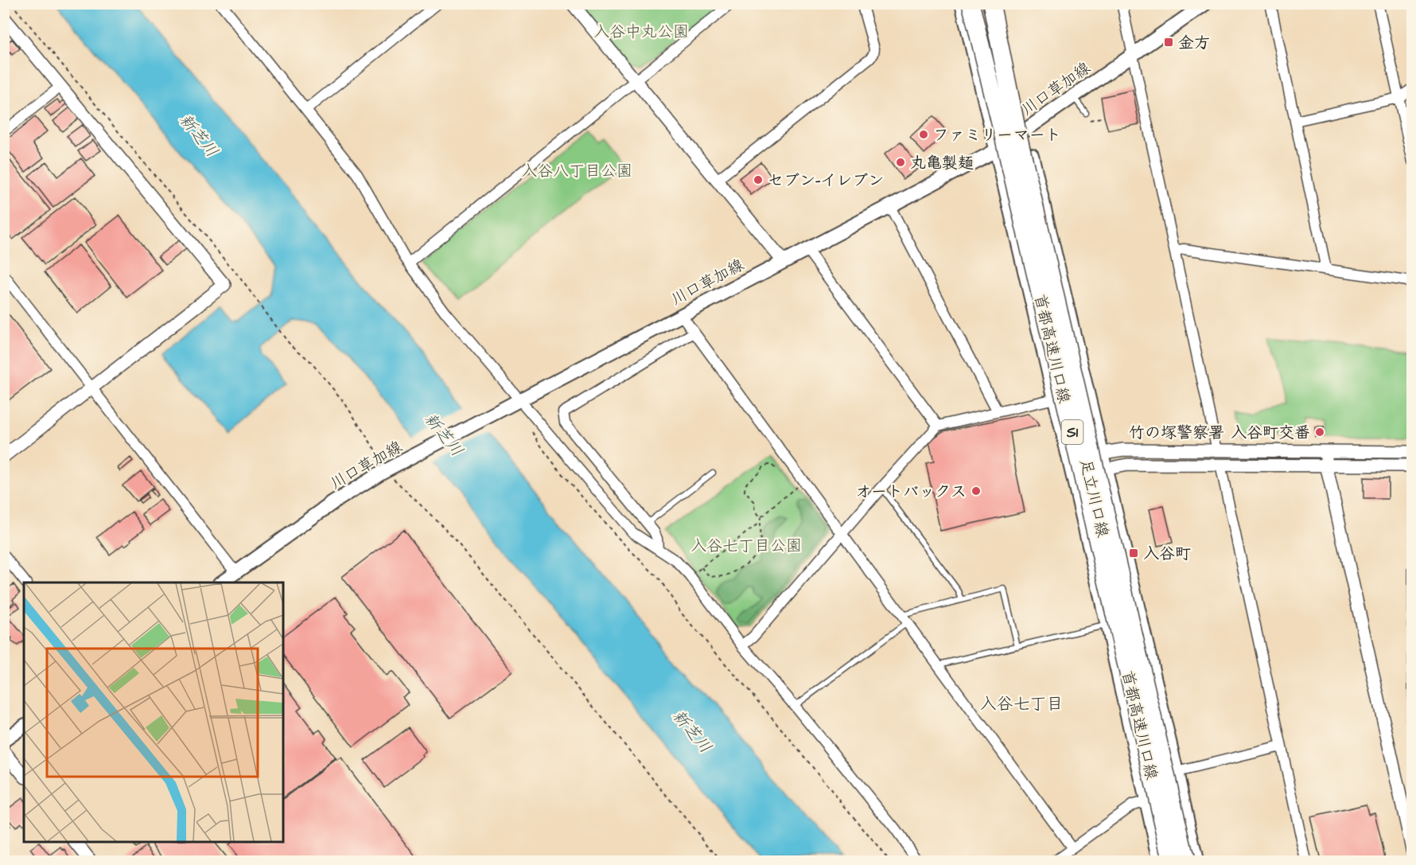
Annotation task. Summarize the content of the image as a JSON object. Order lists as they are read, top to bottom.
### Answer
{
  "streets": {
    "highway": ["首都高速川口線", "S1"],
    "main road": ["川口草加線", "足立川口線"]
  },
  "crossings": [
    ["川口草加線", "足立川口線"]
  ],
  "districts": ["入谷七丁目"],
  "water": ["新芝川"],
  "parks": ["入谷中丸公園", "入谷八丁目公園", "入谷七丁目公園"],
  "places": {
    "transit": ["金方", "入谷町"],
    "other": [
      "ファミリーマート",
      "丸亀製麺",
      "セブン-イレブン",
      "竹の塚警察署 入谷町交番",
      "オートバックス"
    ]
  }
}
